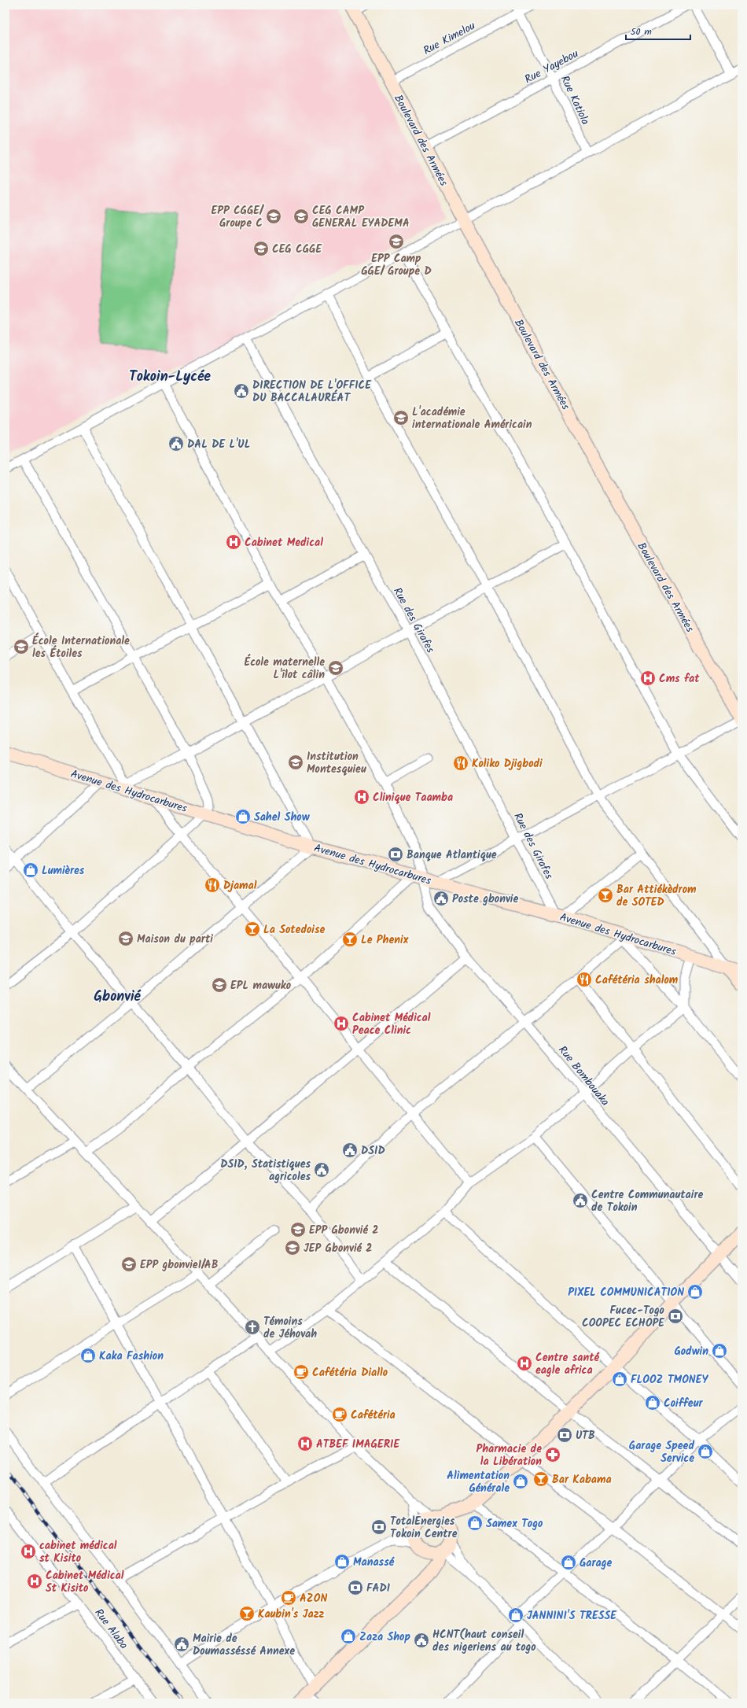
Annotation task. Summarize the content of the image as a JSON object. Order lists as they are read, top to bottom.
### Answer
{
  "streets": {
    "main road": ["Boulevard des Armées", "Avenue des Hydrocarbures"],
    "street": [
      "Rue Kimelou",
      "Rue Yayebou",
      "Rue Katiola",
      "Rue des Girafes",
      "Rue Bombouaka",
      "Rue Alaba"
    ]
  },
  "crossings": [
    ["Rue Kimelou", "Rue Katiola"],
    ["Rue Kimelou", "Boulevard des Armées"],
    ["Rue Yayebou", "Rue Katiola"],
    ["Rue Yayebou", "Boulevard des Armées"],
    ["Rue des Girafes", "Avenue des Hydrocarbures"],
    ["Avenue des Hydrocarbures", "Rue Bombouaka"]
  ],
  "districts": ["Tokoin-Lycée", "Gbonvié"],
  "places": {
    "school or university": [
      "EPP CGGE/ Groupe C",
      "CEG CAMP GENERAL EYADEMA",
      "EPP Camp GGE/ Groupe D",
      "CEG CGGE",
      "L'académie internationale Américain",
      "École Internationale les Étoiles",
      "École maternelle L'îlot câlin",
      "Institution Montesquieu",
      "Maison du parti",
      "EPL mawuko",
      "EPP Gbonvié 2",
      "JEP Gbonvié 2",
      "EPP gbonvie1/AB"
    ],
    "public building": [
      "DIRECTION DE L'OFFICE DU BACCALAURÉAT",
      "DAL DE L'UL",
      "Poste gbonvie",
      "DSID",
      "DSID, Statistiques agricoles",
      "Centre Communautaire de Tokoin",
      "HCNT(haut conseil des nigeriens au togo",
      "Mairie de Doumasséssé Annexe"
    ],
    "hospital": [
      "Cabinet Medical",
      "Cms fat",
      "Clinique Taamba",
      "Cabinet Médical Peace Clinic",
      "Centre santé eagle africa",
      "ATBEF IMAGERIE",
      "cabinet médical st Kisito",
      "Cabinet Médical St Kisito"
    ],
    "restaurant": ["Koliko Djigbodi", "Djamal", "Cafétéria shalom"],
    "shop": [
      "Sahel Show",
      "Lumières",
      "PIXEL COMMUNICATION",
      "Godwin",
      "Kaka Fashion",
      "FLOOZ TMONEY",
      "Coiffeur",
      "Garage Speed Service",
      "Alimentation Générale",
      "Samex Togo",
      "Manassé",
      "Garage",
      "JANNINI'S TRESSE",
      "Zaza Shop"
    ],
    "bank": [
      "Banque Atlantique",
      "Fucec-Togo COOPEC ECHOPE",
      "UTB",
      "TotalEnergies Tokoin Centre",
      "FADI"
    ],
    "bar": [
      "Bar Attiékèdrom de SOTED",
      "La Sotedoise",
      "Le Phenix",
      "Bar Kabama",
      "Kaubin's Jazz"
    ],
    "church": ["Témoins de Jéhovah"],
    "cafe": ["Cafétéria Diallo", "Cafétéria", "AZON"],
    "pharmacy": ["Pharmacie de la Libération"]
  },
  "scale_bar": "50 m"
}
